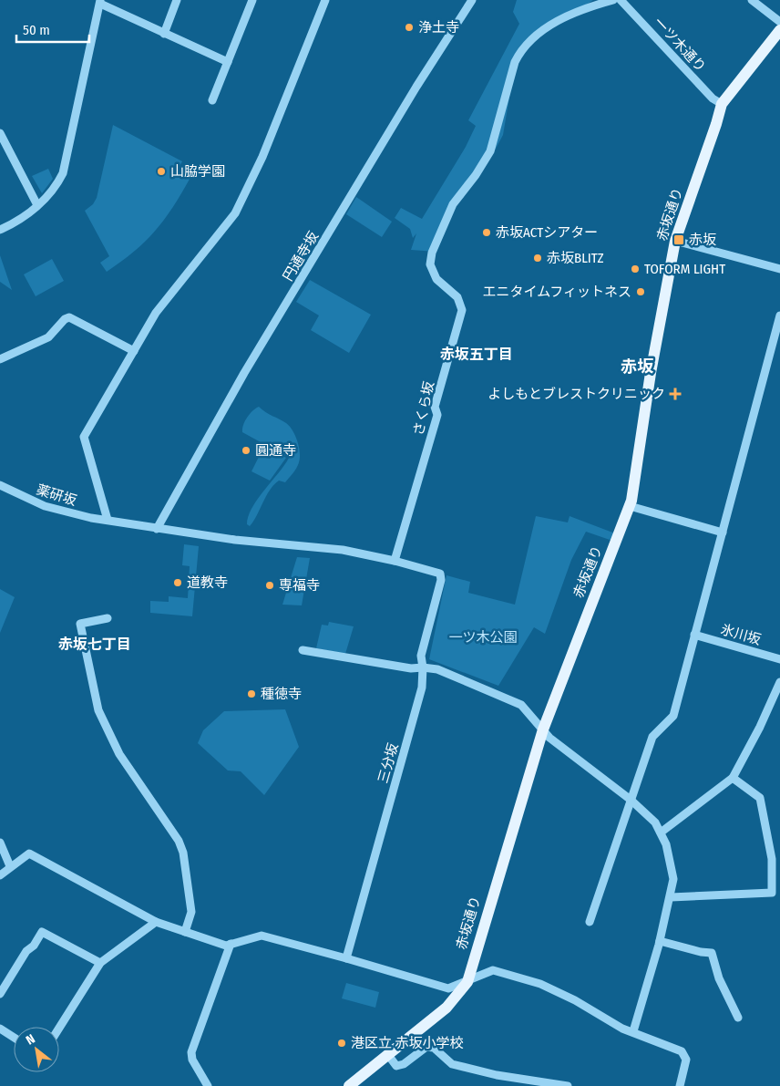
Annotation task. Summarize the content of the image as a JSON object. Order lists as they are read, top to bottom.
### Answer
{
  "streets": {
    "main road": ["赤坂通り"],
    "street": [
      "一ツ木通り",
      "円通寺坂",
      "さくら坂",
      "薬研坂",
      "氷川坂",
      "三分坂"
    ]
  },
  "crossings": [
    ["一ツ木通り", "赤坂通り"],
    ["円通寺坂", "薬研坂"],
    ["さくら坂", "薬研坂"],
    ["薬研坂", "三分坂"]
  ],
  "districts": ["赤坂五丁目", "赤坂", "赤坂七丁目"],
  "parks": ["一ツ木公園"],
  "places": {
    "other": [
      "浄土寺",
      "山脇学園",
      "赤坂ACTシアター",
      "赤坂BLITZ",
      "TOFORM LIGHT",
      "エニタイムフィットネス",
      "圓通寺",
      "道教寺",
      "専福寺",
      "種徳寺",
      "港区立 赤坂小学校"
    ],
    "transit": ["赤坂"],
    "health": ["よしもとブレストクリニック"]
  },
  "scale_bar": "50 m",
  "north": "top left"
}
